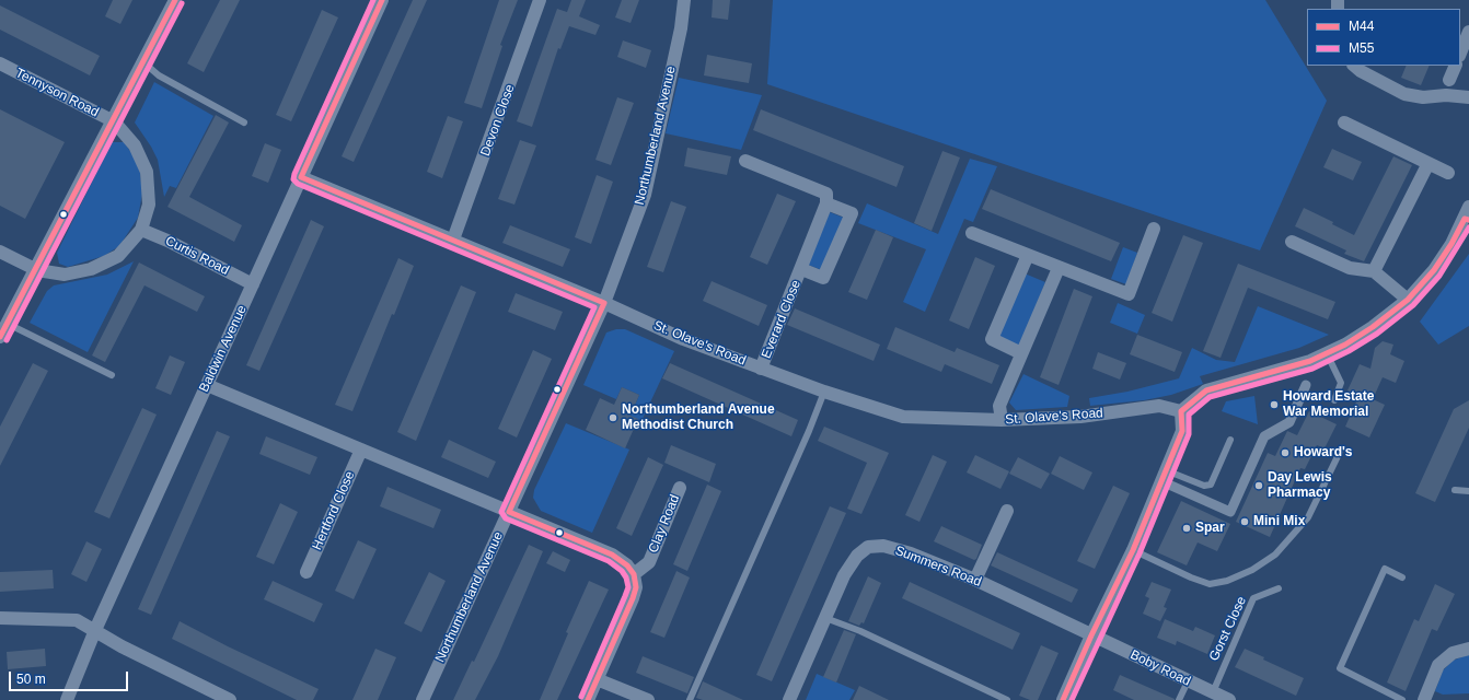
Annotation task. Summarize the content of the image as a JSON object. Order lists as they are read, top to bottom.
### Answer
{
  "streets": {
    "street": [
      "Tennyson Road",
      "Devon Close",
      "Northumberland Avenue",
      "Curtis Road",
      "Everard Close",
      "St. Olave's Road",
      "Baldwin Avenue",
      "Hertford Close",
      "Clay Road",
      "Summers Road",
      "Boby Road"
    ],
    "lane": ["Gorst Close"]
  },
  "crossings": [
    ["Devon Close", "St. Olave's Road"],
    ["Northumberland Avenue", "St. Olave's Road"],
    ["Curtis Road", "Baldwin Avenue"],
    ["Everard Close", "St. Olave's Road"],
    ["St. Olave's Road", "Baldwin Avenue"],
    ["Summers Road", "Boby Road"],
    ["Gorst Close", "Boby Road"]
  ],
  "places": [
    "Howard Estate War Memorial",
    "Northumberland Avenue Methodist Church",
    "Howard's",
    "Day Lewis Pharmacy",
    "Mini Mix",
    "Spar"
  ],
  "lines": ["transit line M44", "transit line M55"],
  "legend": ["M44", "M55"],
  "scale_bar": "50 m"
}
